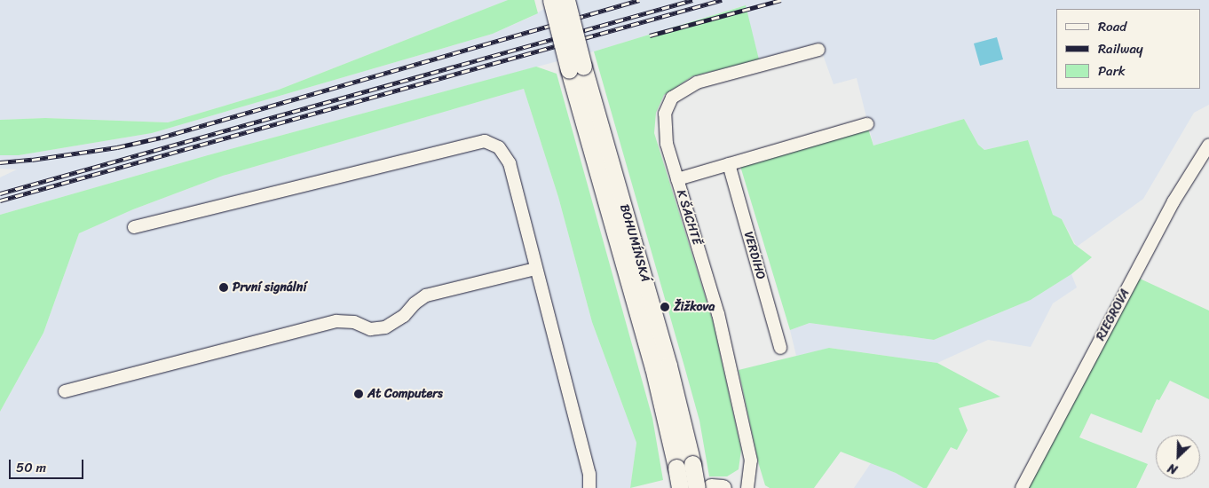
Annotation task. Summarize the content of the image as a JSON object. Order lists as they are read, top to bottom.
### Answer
{
  "streets": {
    "main road": ["BOHUMÍNSKÁ"],
    "street": ["K ŠACHTĚ", "VERDIHO", "RIEGROVA"]
  },
  "places": ["První signální", "Žižkova", "At Computers"],
  "legend": ["Road", "Railway", "Park"],
  "scale_bar": "50 m",
  "north": "bottom left"
}
